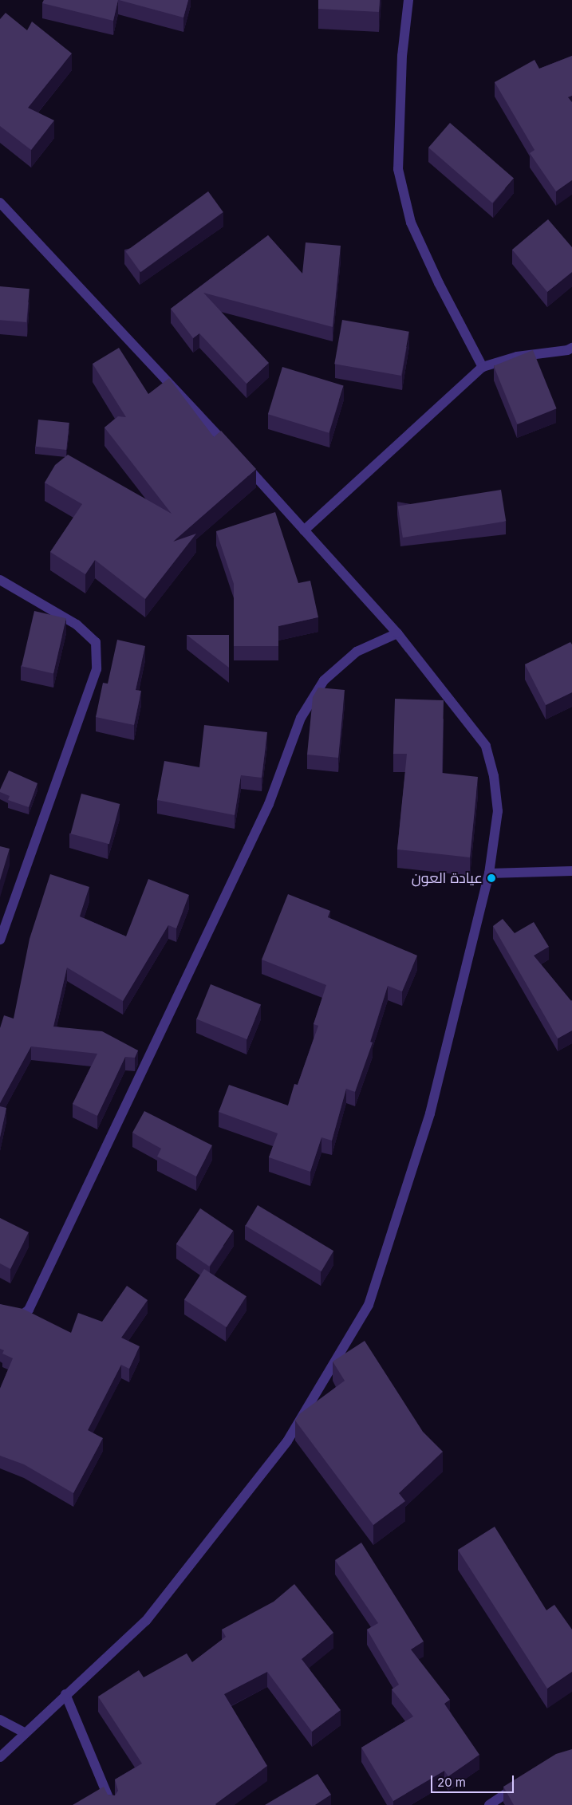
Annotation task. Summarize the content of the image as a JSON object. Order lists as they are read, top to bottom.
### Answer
{
  "places": ["عيادة العون"],
  "scale_bar": "20 m"
}
